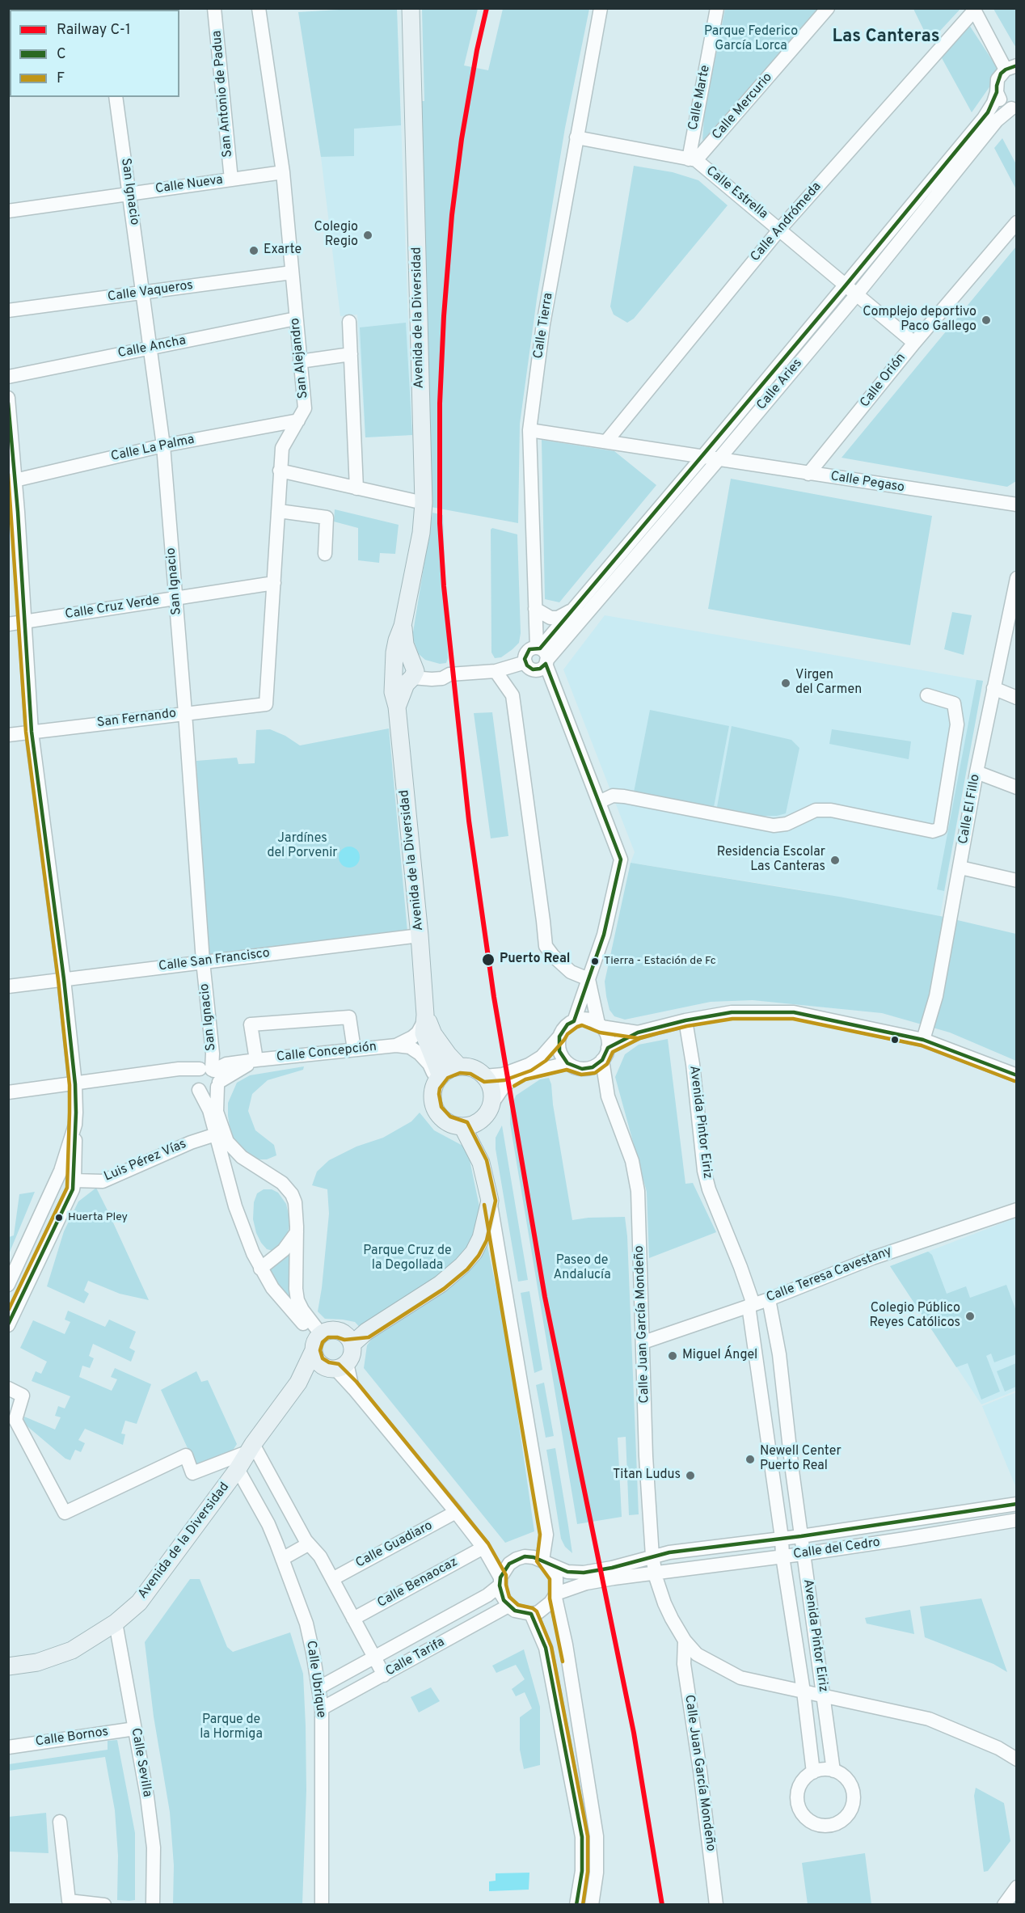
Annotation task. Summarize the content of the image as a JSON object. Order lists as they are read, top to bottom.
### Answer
{
  "streets": {
    "main road": ["Avenida de la Diversidad"],
    "street": [
      "San Antonio de Padua",
      "Calle Marte",
      "Calle Mercurio",
      "Calle Nueva",
      "San Ignacio",
      "Calle Estrella",
      "Calle Andrómeda",
      "Calle Vaqueros",
      "Calle Tierra",
      "Calle Ancha",
      "San Alejandro",
      "Calle Orión",
      "Calle Aries",
      "Calle La Palma",
      "Calle Pegaso",
      "Calle Cruz Verde",
      "San Fernando",
      "Calle El Fillo",
      "Calle San Francisco",
      "Calle Concepción",
      "Avenida Pintor Eiriz",
      "Luis Pérez Vías",
      "Calle Teresa Cavestany",
      "Calle Juan García Mondeño",
      "Calle Guadiaro",
      "Calle del Cedro",
      "Calle Benaocaz",
      "Calle Tarifa",
      "Calle Ubrique",
      "Calle Bornos",
      "Calle Sevilla"
    ]
  },
  "crossings": [
    ["San Antonio de Padua", "Calle Nueva"],
    ["Calle Marte", "Calle Mercurio"],
    ["Calle Marte", "Calle Estrella"],
    ["Calle Mercurio", "Calle Estrella"],
    ["Calle Nueva", "San Ignacio"],
    ["Calle Nueva", "San Alejandro"],
    ["San Ignacio", "Calle Vaqueros"],
    ["San Ignacio", "Avenida de la Diversidad"],
    ["San Ignacio", "Calle Ancha"],
    ["San Ignacio", "Calle La Palma"],
    ["San Ignacio", "Calle Cruz Verde"],
    ["San Ignacio", "San Fernando"],
    ["San Ignacio", "Calle San Francisco"],
    ["San Ignacio", "Calle Concepción"],
    ["Calle Estrella", "Calle Andrómeda"],
    ["Calle Estrella", "Calle Tierra"],
    ["Calle Estrella", "Calle Orión"],
    ["Calle Estrella", "Calle Aries"],
    ["Calle Vaqueros", "San Alejandro"],
    ["Avenida de la Diversidad", "Calle San Francisco"],
    ["Avenida de la Diversidad", "Calle Concepción"],
    ["Avenida de la Diversidad", "Calle Ubrique"],
    ["Avenida de la Diversidad", "Calle Sevilla"],
    ["Calle Tierra", "Calle Aries"],
    ["Calle Ancha", "San Alejandro"],
    ["San Alejandro", "Calle La Palma"],
    ["San Alejandro", "Calle Cruz Verde"],
    ["San Alejandro", "San Fernando"],
    ["Calle Orión", "Calle Pegaso"],
    ["Calle Aries", "Calle Pegaso"],
    ["Avenida Pintor Eiriz", "Calle Teresa Cavestany"],
    ["Avenida Pintor Eiriz", "Calle del Cedro"],
    ["Calle Teresa Cavestany", "Calle Juan García Mondeño"],
    ["Calle Juan García Mondeño", "Calle del Cedro"],
    ["Calle del Cedro", "Calle Tarifa"],
    ["Calle Tarifa", "Calle Ubrique"],
    ["Calle Bornos", "Calle Sevilla"]
  ],
  "districts": ["Las Canteras"],
  "parks": [
    "Parque Federico García Lorca",
    "Jardínes del Porvenir",
    "Parque Cruz de la Degollada",
    "Paseo de Andalucía",
    "Parque de la Hormiga"
  ],
  "places": [
    "Colegio Regio",
    "Exarte",
    "Complejo deportivo Paco Gallego",
    "Virgen del Carmen",
    "Residencia Escolar Las Canteras",
    "Puerto Real",
    "Tierra - Estación de Fc",
    "Huerta Pley",
    "Colegio Público Reyes Católicos",
    "Miguel Ángel",
    "Newell Center Puerto Real",
    "Titan Ludus"
  ],
  "lines": ["rail line C-1", "transit line C", "transit line F"],
  "legend": ["Railway C-1", "C", "F"]
}
